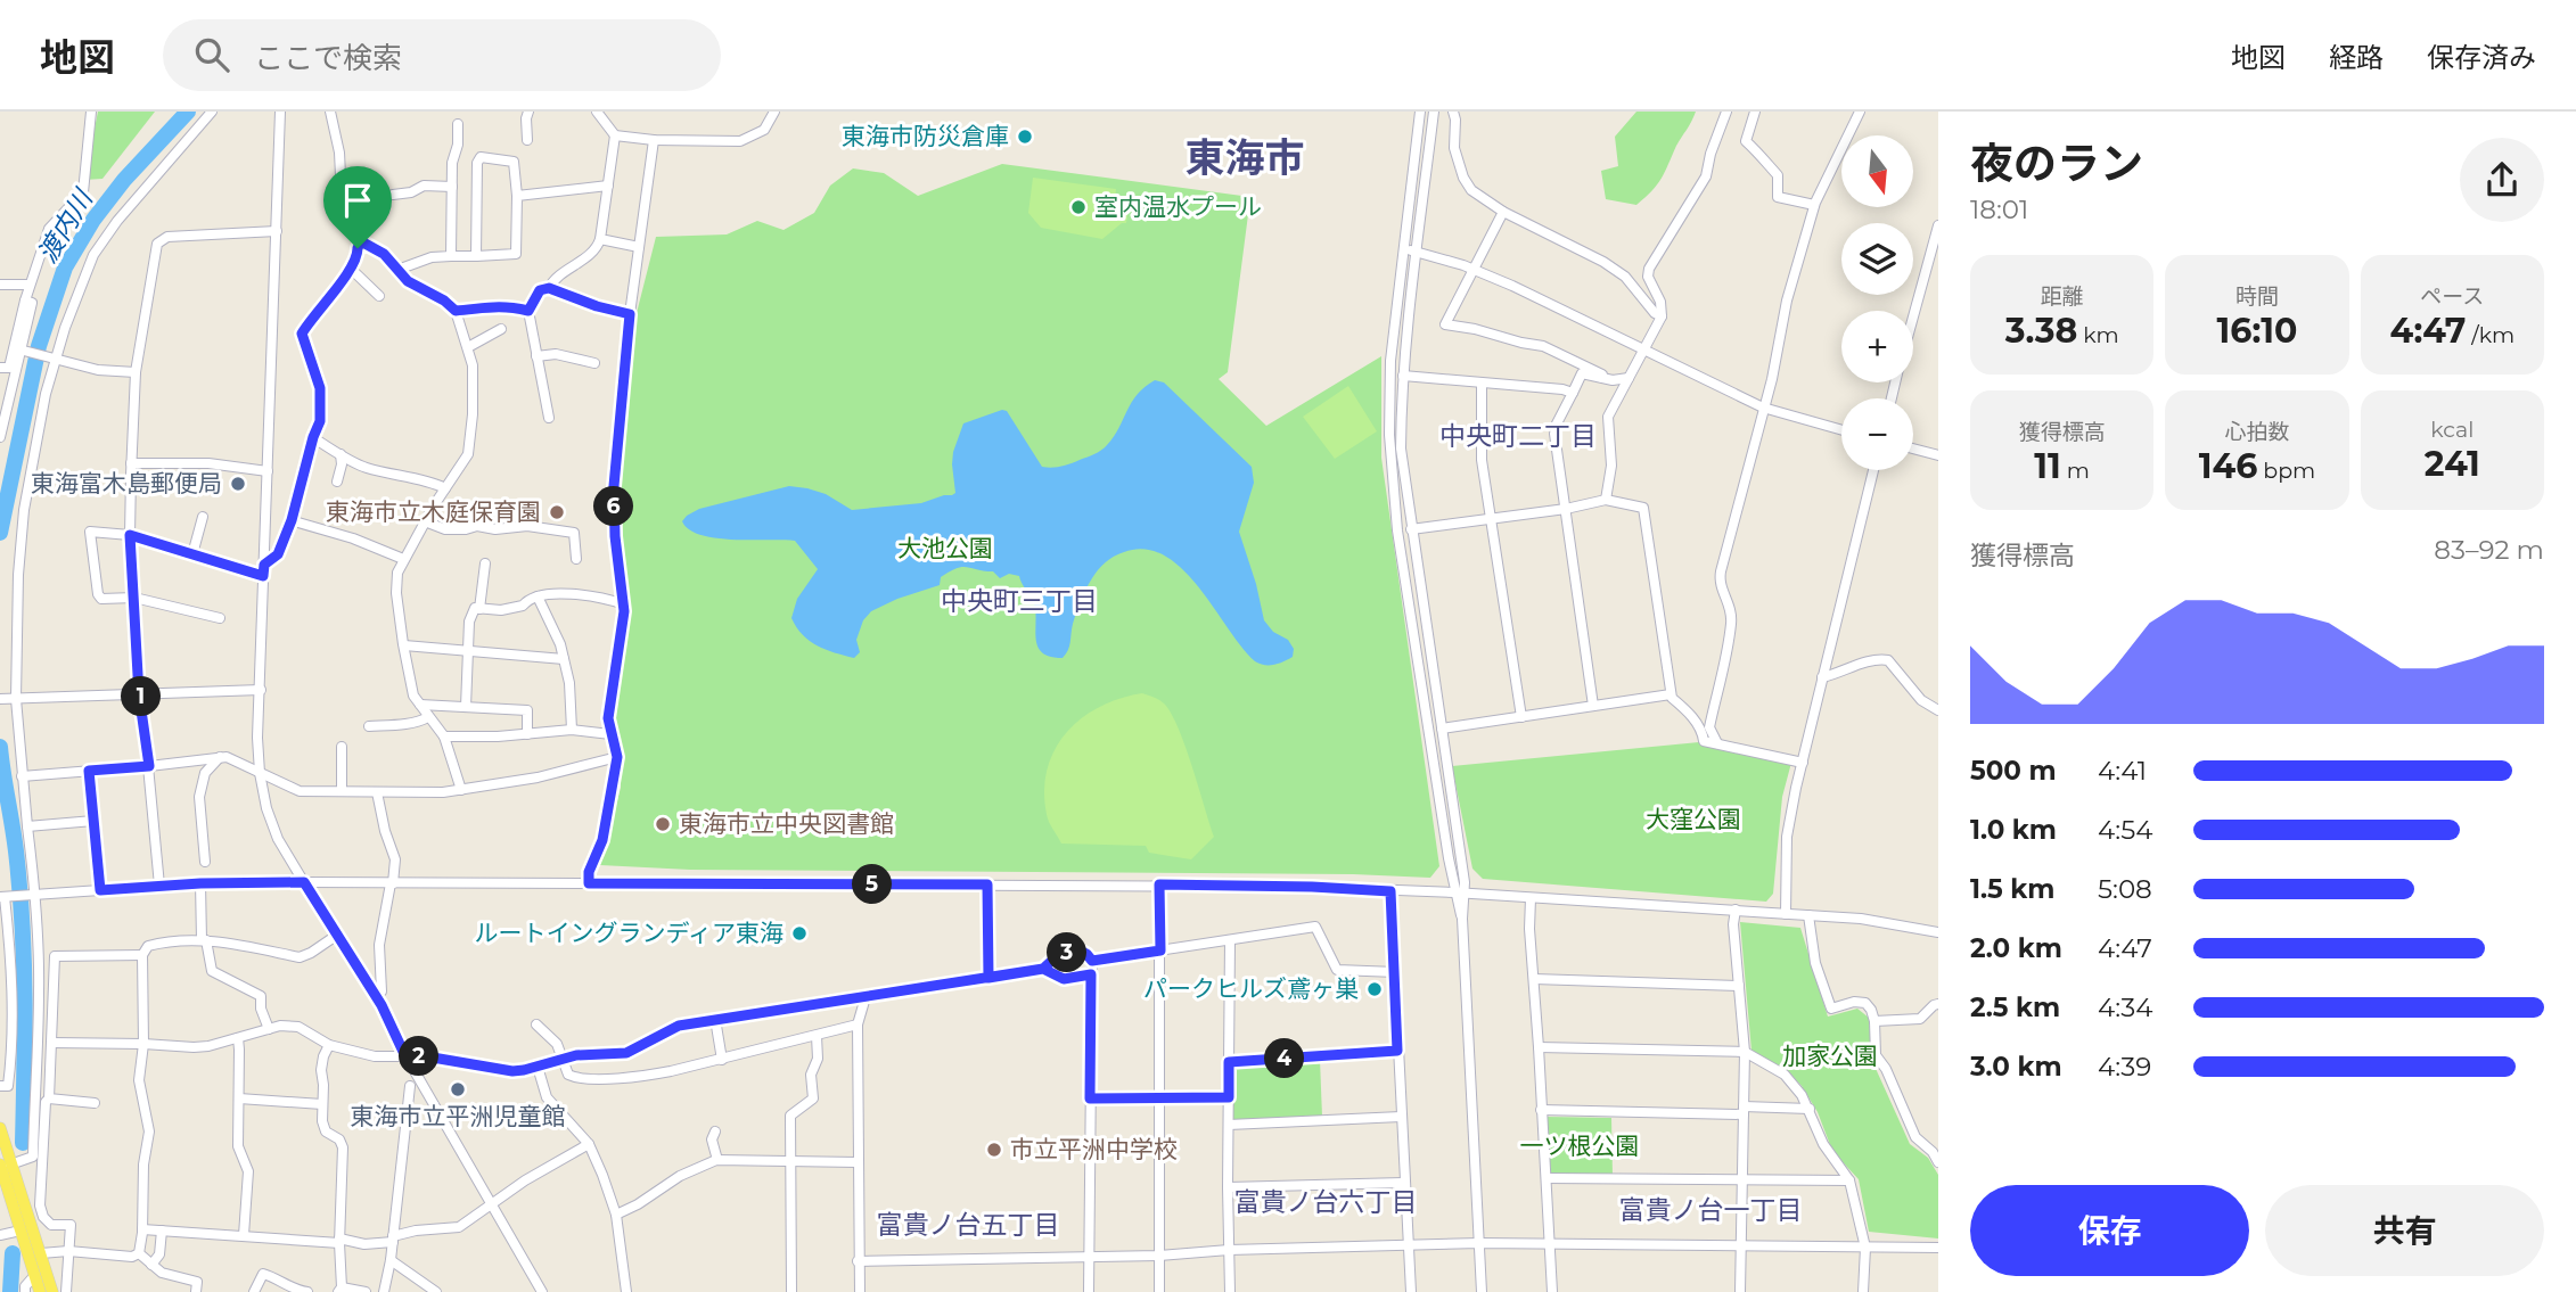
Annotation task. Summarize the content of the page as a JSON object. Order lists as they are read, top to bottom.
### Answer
{
  "districts": [
    "東海市",
    "中央町二丁目",
    "中央町三丁目",
    "富貴ノ台六丁目",
    "富貴ノ台一丁目",
    "富貴ノ台五丁目"
  ],
  "water": ["渡内川"],
  "parks": [
    "大池公園",
    "大窪公園",
    "加家公園",
    "一ツ根公園"
  ],
  "places": [
    "東海市防災倉庫",
    "室内温水プール",
    "東海富木島郵便局",
    "東海市立木庭保育園",
    "東海市立中央図書館",
    "ルートイングランディア東海",
    "パークヒルズ鳶ヶ巣",
    "東海市立平洲児童館",
    "市立平洲中学校"
  ],
  "north": "bottom",
  "page": {
    "header": "地図",
    "search": "ここで検索",
    "nav": ["地図", "経路", "保存済み"],
    "heading": ["夜のラン", "18:01"],
    "map_buttons": ["+", "−"],
    "stats": [
      ["距離", "3.38 km"],
      ["時間", "16:10"],
      ["ペース", "4:47 /km"],
      ["獲得標高", "11 m"],
      ["心拍数", "146 bpm"],
      ["kcal", "241"]
    ],
    "pins": [
      "6",
      "1",
      "5",
      "3",
      "2",
      "4"
    ],
    "chart": ["獲得標高", "83–92 m"],
    "list": [
      {
        "name": "500 m",
        "note": "4:41"
      },
      {
        "name": "1.0 km",
        "note": "4:54"
      },
      {
        "name": "1.5 km",
        "note": "5:08"
      },
      {
        "name": "2.0 km",
        "note": "4:47"
      },
      {
        "name": "2.5 km",
        "note": "4:34"
      },
      {
        "name": "3.0 km",
        "note": "4:39"
      }
    ],
    "buttons": ["保存", "共有"]
  }
}
